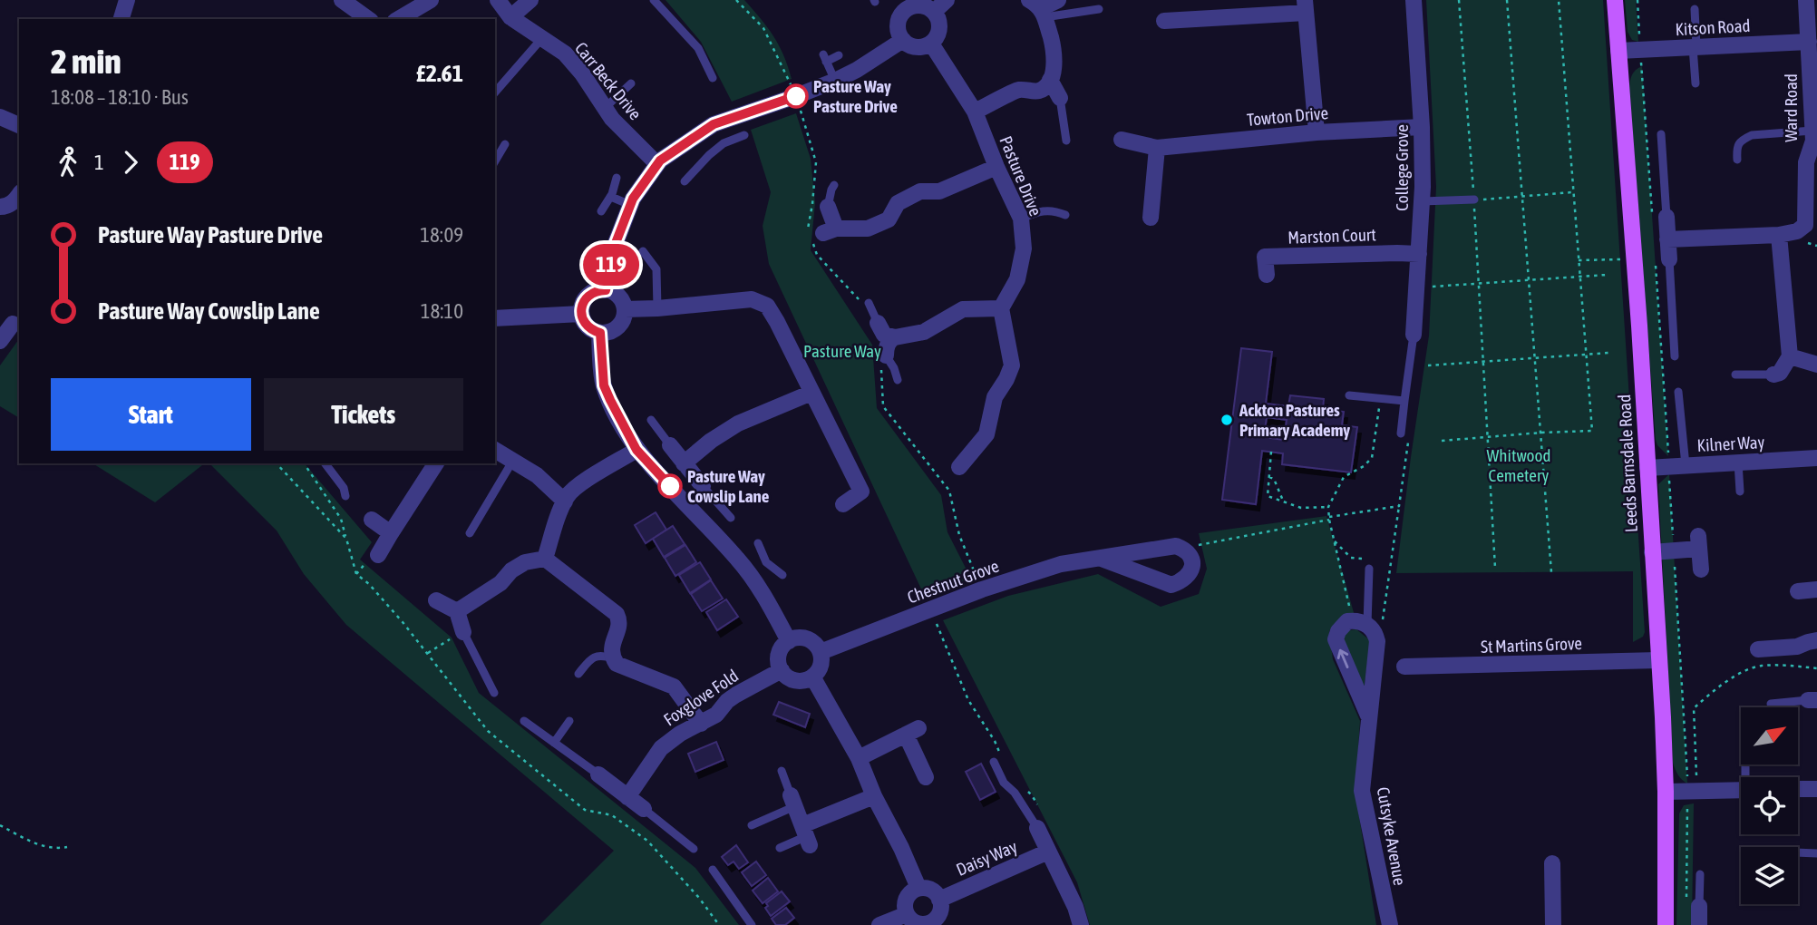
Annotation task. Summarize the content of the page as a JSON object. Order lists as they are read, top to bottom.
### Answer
{
  "streets": {
    "main road": ["Leeds Barnsdale Road"],
    "street": [
      "Kitson Road",
      "Carr Beck Drive",
      "Ward Road",
      "Towton Drive",
      "College Grove",
      "Pasture Drive",
      "Marston Court",
      "Kilner Way",
      "Chestnut Grove",
      "St Martins Grove",
      "Foxglove Fold",
      "Cutsyke Avenue",
      "Daisy Way"
    ]
  },
  "crossings": [
    ["Kitson Road", "Ward Road"],
    ["Kitson Road", "Leeds Barnsdale Road"],
    ["Towton Drive", "College Grove"],
    ["College Grove", "Marston Court"],
    ["Kilner Way", "Leeds Barnsdale Road"],
    ["Leeds Barnsdale Road", "St Martins Grove"],
    ["Chestnut Grove", "Foxglove Fold"]
  ],
  "parks": ["Pasture Way", "Whitwood Cemetery"],
  "places": ["Pasture Way Pasture Drive", "Ackton Pastures Primary Academy", "Pasture Way Cowslip Lane"],
  "lines": ["bus line 119"],
  "north": "top right",
  "page": {
    "on_map": "119",
    "heading": ["2 min", "18:08 – 18:10 · Bus", "£2.61"],
    "legs": ["1", "119"],
    "list": [
      {
        "name": "Pasture Way Pasture Drive",
        "value": "18:09"
      },
      {
        "name": "Pasture Way Cowslip Lane",
        "value": "18:10"
      }
    ],
    "buttons": ["Start", "Tickets"]
  }
}
